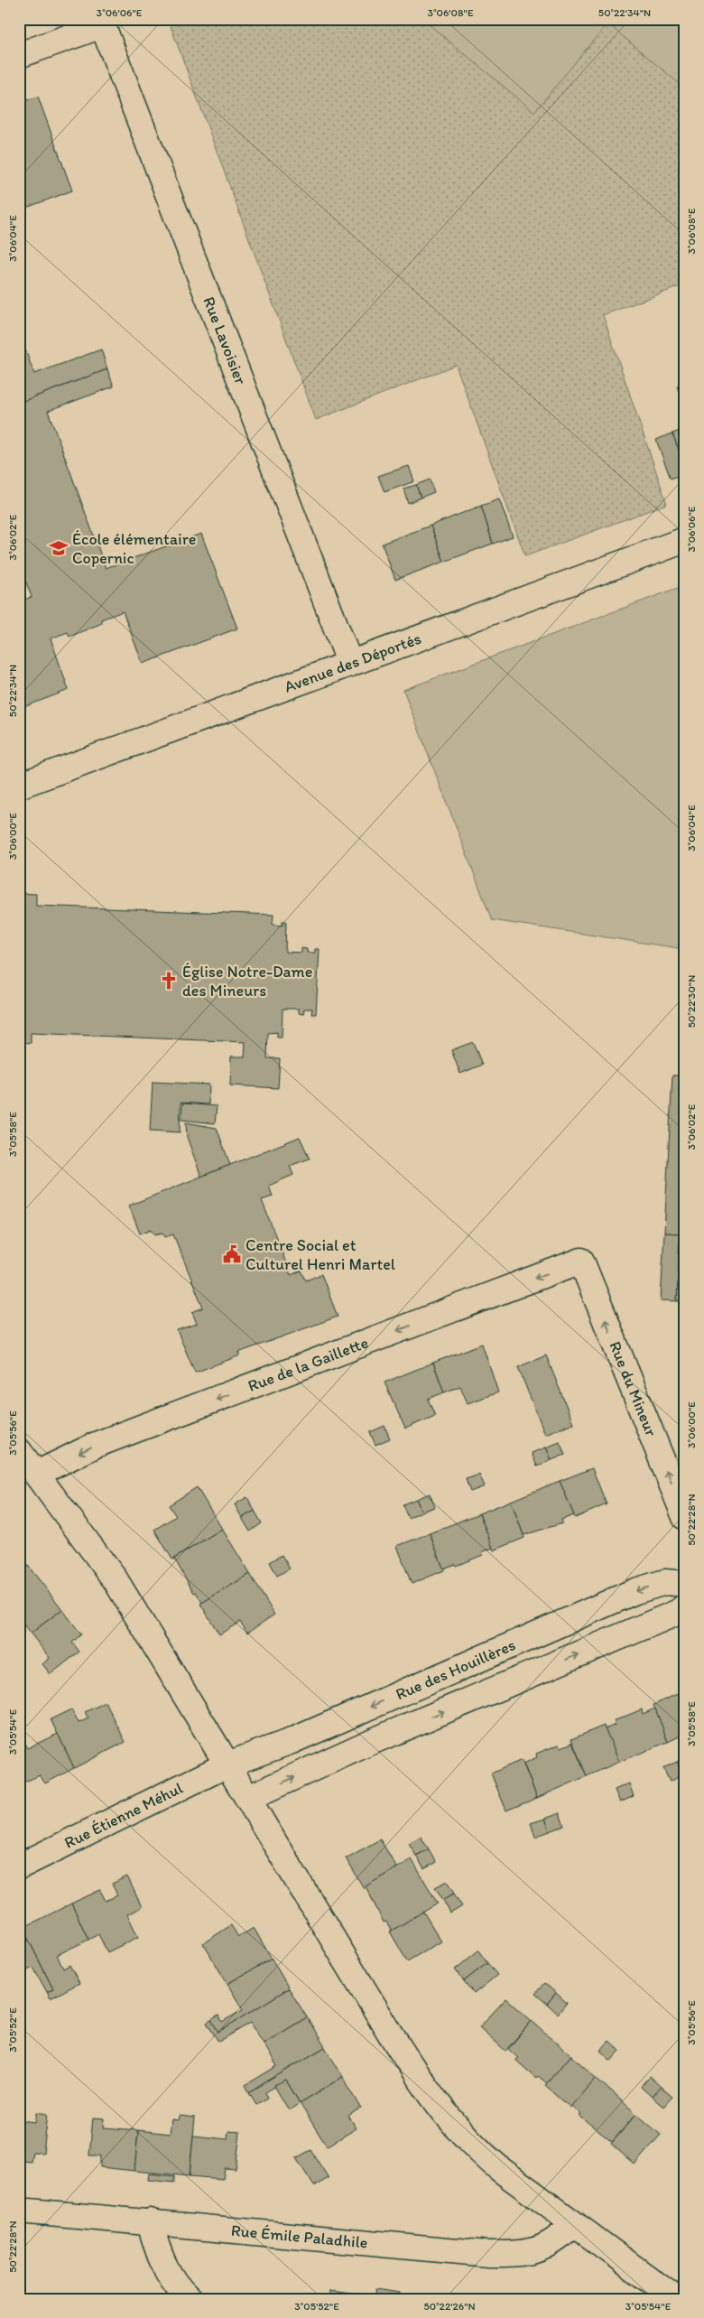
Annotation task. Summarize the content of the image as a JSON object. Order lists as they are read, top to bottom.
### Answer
{
  "streets": {
    "street": [
      "Rue Lavoisier",
      "Avenue des Déportés",
      "Rue de la Gaillette",
      "Rue du Mineur",
      "Rue des Houillères",
      "Rue Étienne Méhul",
      "Rue Émile Paladhile"
    ]
  },
  "crossings": [
    ["Rue Lavoisier", "Avenue des Déportés"],
    ["Rue de la Gaillette", "Rue du Mineur"],
    ["Rue des Houillères", "Rue Étienne Méhul"]
  ],
  "one_way": ["Rue de la Gaillette", "Rue du Mineur"],
  "places": {
    "school or university": ["École élémentaire Copernic"],
    "church": ["Église Notre-Dame des Mineurs"],
    "public building": ["Centre Social et Culturel Henri Martel"]
  },
  "coordinates": [
    "3°06'06\"E",
    "3°06'08\"E",
    "50°22'34\"N",
    "3°06'04\"E",
    "3°06'02\"E",
    "3°06'00\"E",
    "50°22'30\"N",
    "3°05'58\"E",
    "3°05'56\"E",
    "50°22'28\"N",
    "3°05'54\"E",
    "3°05'52\"E",
    "50°22'26\"N"
  ]
}
